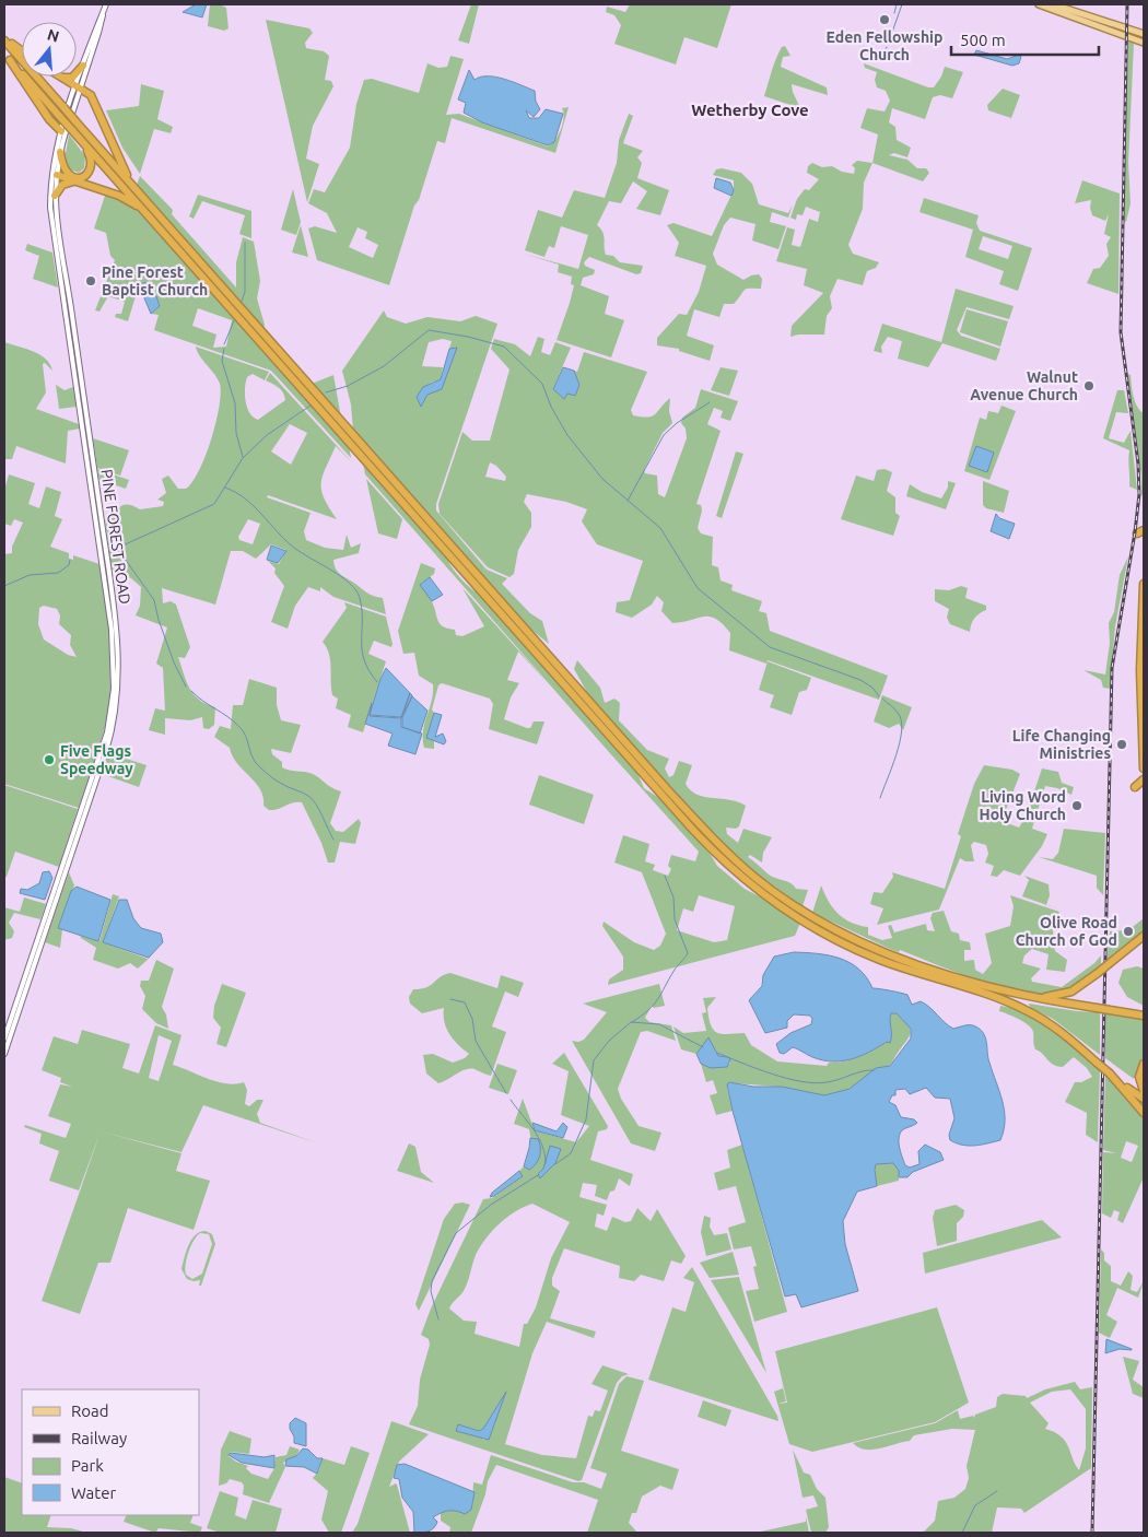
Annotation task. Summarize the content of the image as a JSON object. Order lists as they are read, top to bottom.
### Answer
{
  "streets": {
    "main road": ["PINE FOREST ROAD"]
  },
  "districts": ["Wetherby Cove"],
  "places": [
    "Eden Fellowship Church",
    "Pine Forest Baptist Church",
    "Walnut Avenue Church",
    "Life Changing Ministries",
    "Five Flags Speedway",
    "Living Word Holy Church",
    "Olive Road Church of God"
  ],
  "legend": [
    "Road",
    "Railway",
    "Park",
    "Water"
  ],
  "scale_bar": "500 m",
  "north": "top"
}
